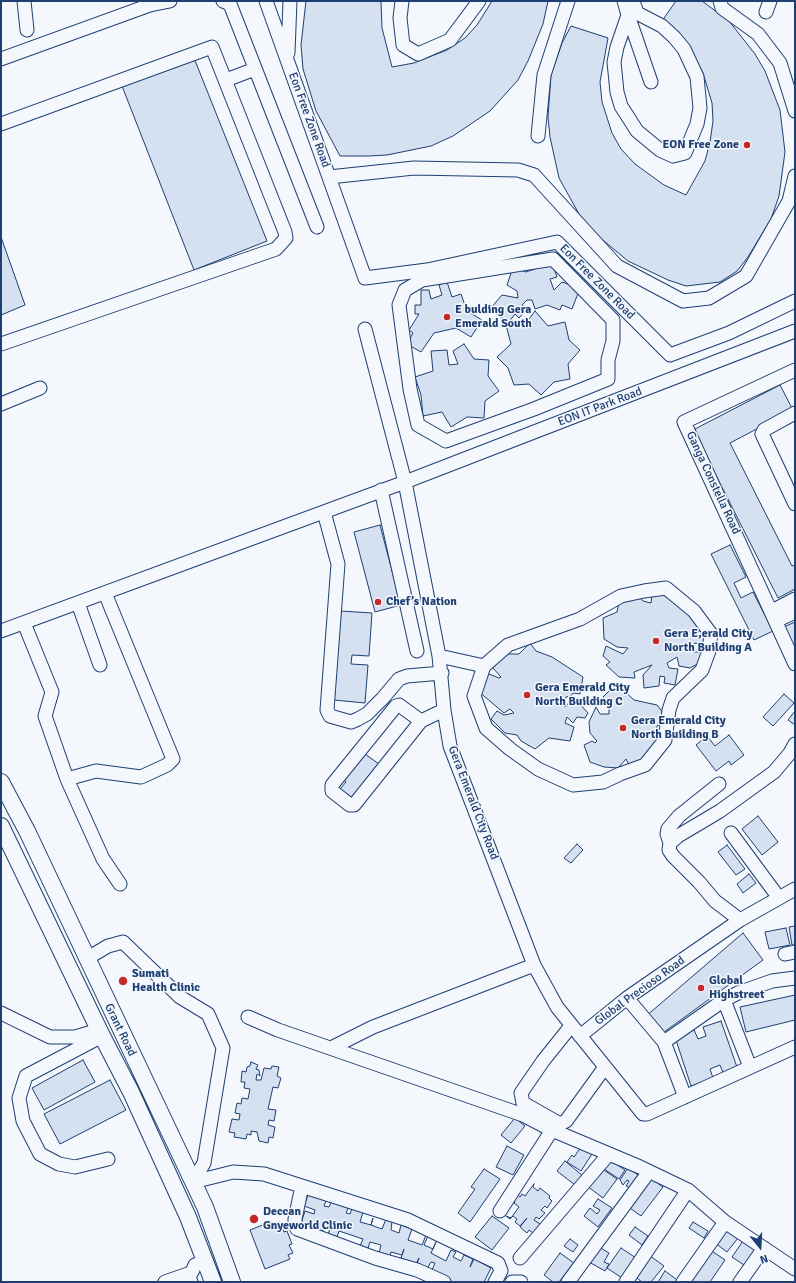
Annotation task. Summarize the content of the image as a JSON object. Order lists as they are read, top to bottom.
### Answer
{
  "streets": {
    "main road": ["Grant Road"],
    "street": [
      "Eon Free Zone Road",
      "EON IT Park Road",
      "Ganga Constella Road",
      "Gera Emerald City Road",
      "Global Precioso Road"
    ]
  },
  "crossings": [
    ["EON IT Park Road", "Gera Emerald City Road"],
    ["Gera Emerald City Road", "Global Precioso Road"]
  ],
  "places": [
    "EON Free Zone",
    "E bulding Gera Emerald South",
    "Chef’s Nation",
    "Gera E,erald City North Building A",
    "Gera Emerald City North Building C",
    "Gera Emerald City North Building B",
    "Sumati Health Clinic",
    "Global Highstreet",
    "Deccan Gnyeworld Clinic"
  ],
  "north": "bottom"
}
